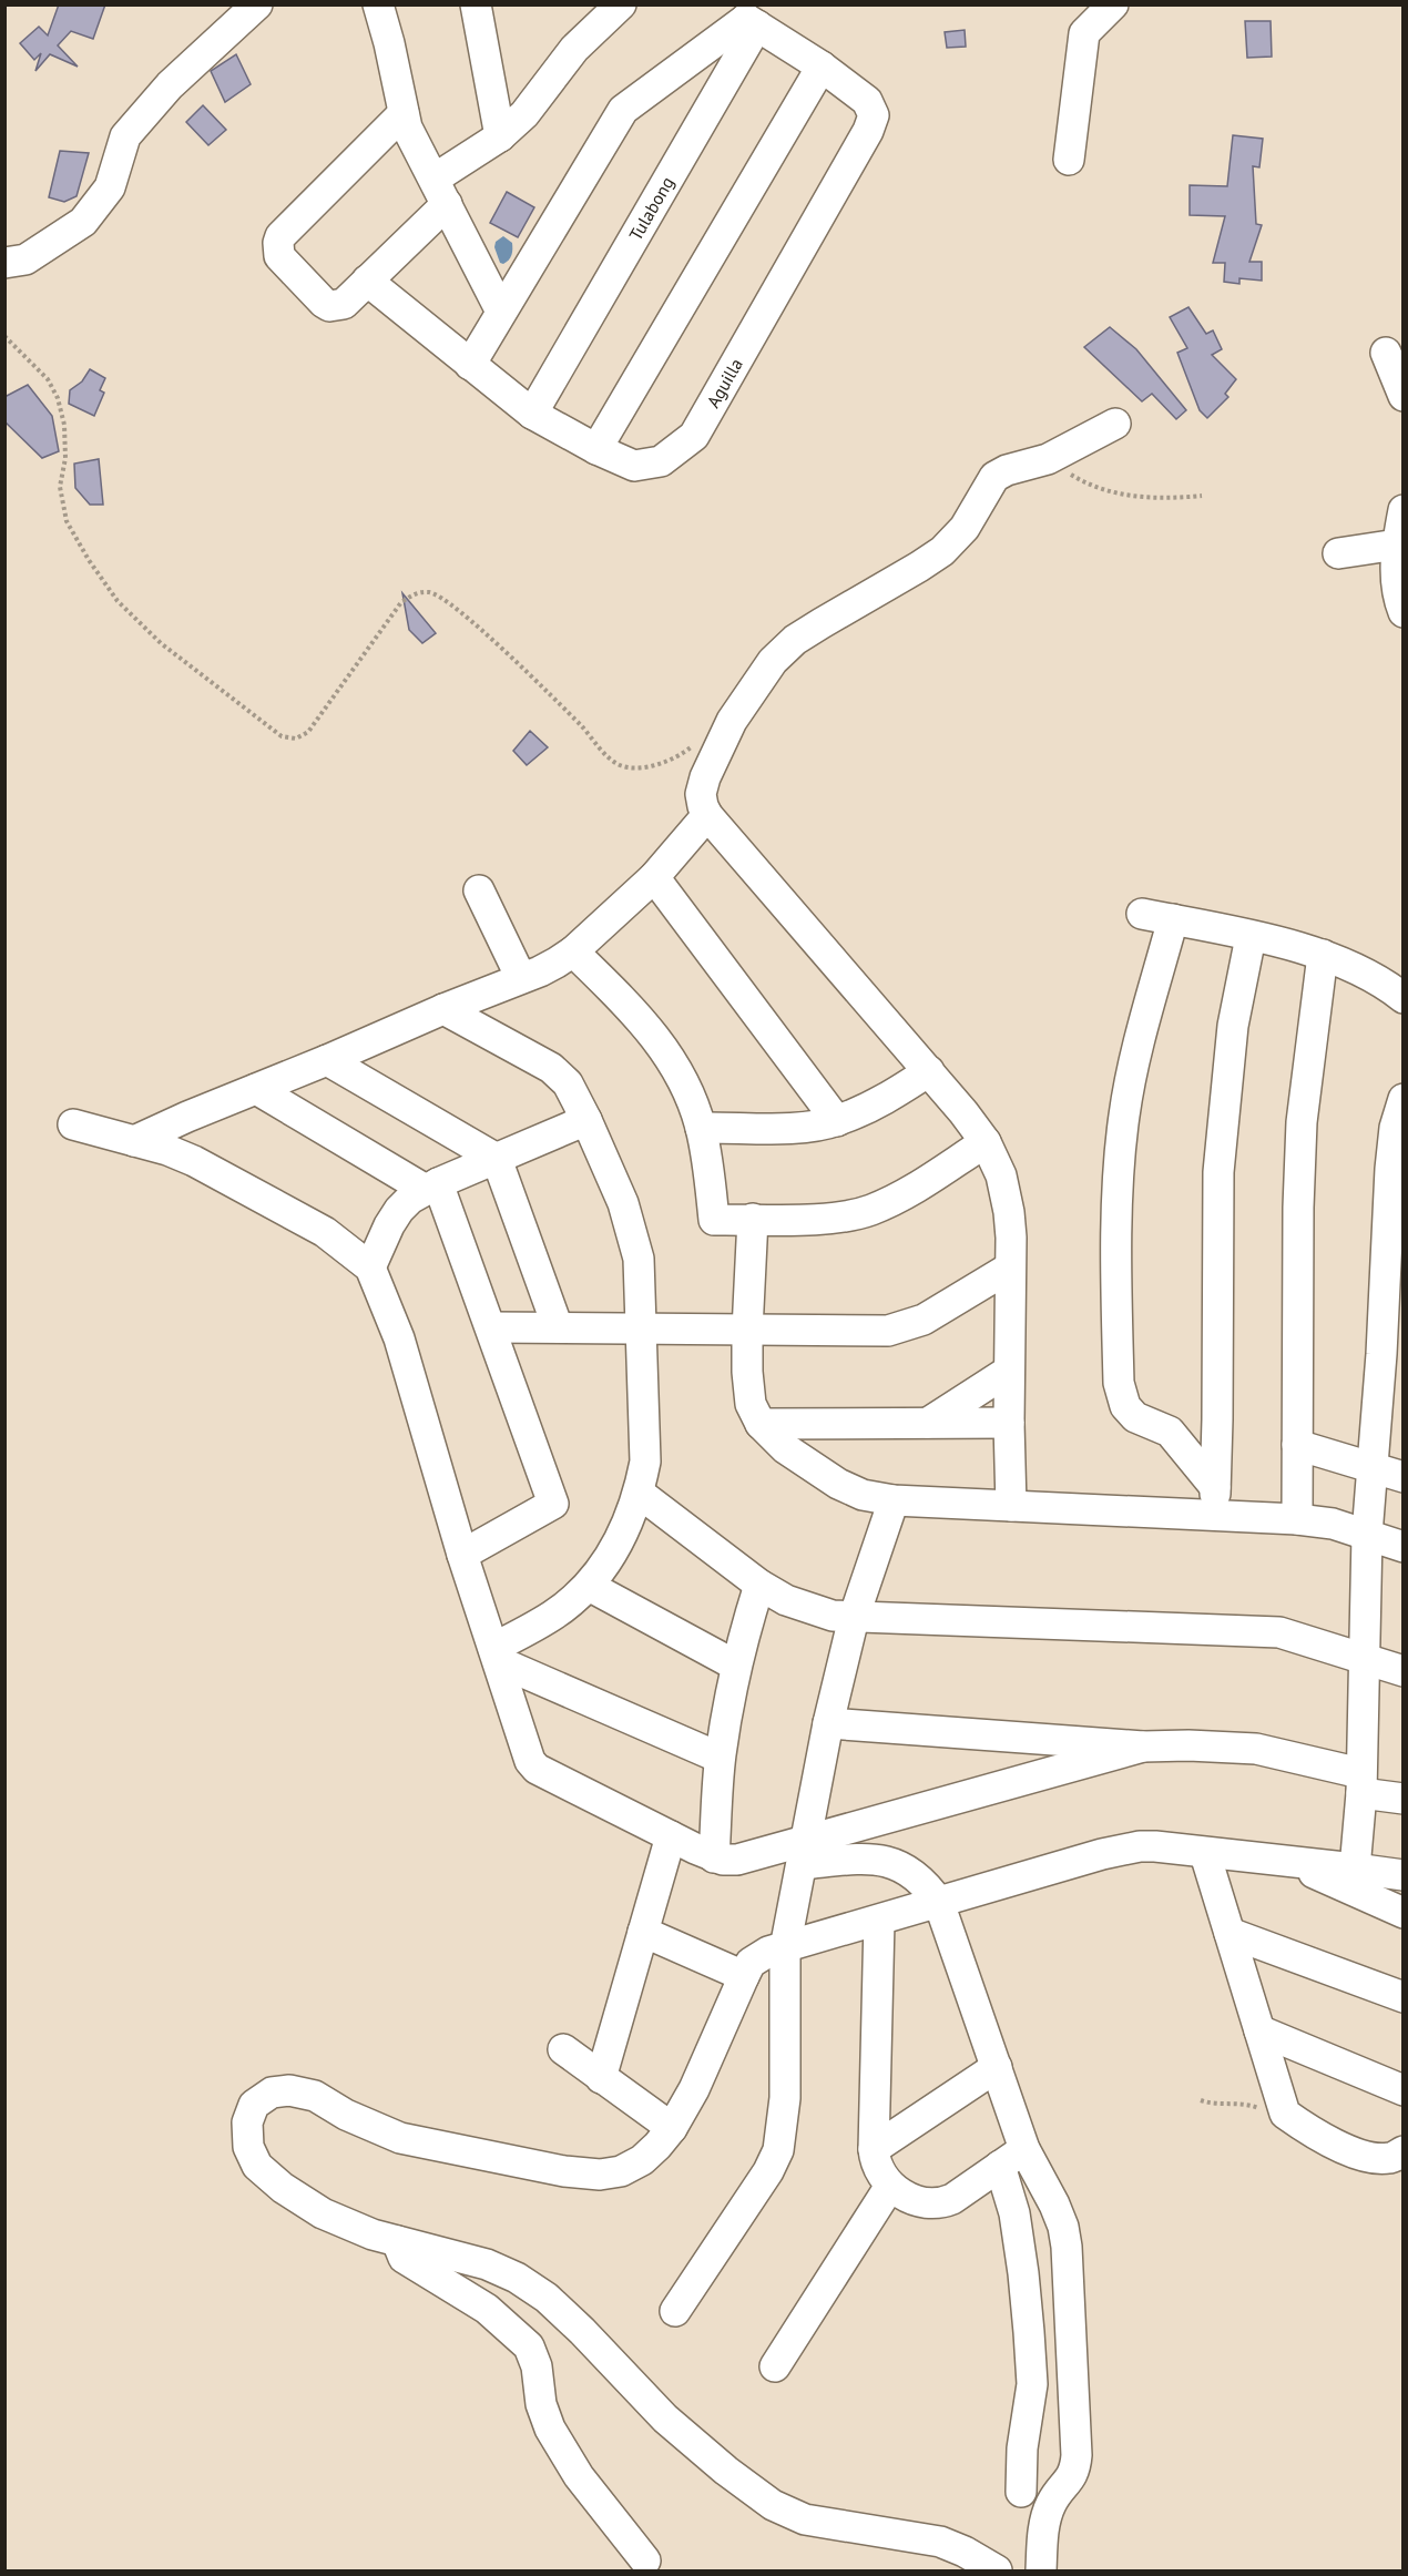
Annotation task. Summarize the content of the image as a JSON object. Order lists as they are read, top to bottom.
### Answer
{
  "streets": {
    "street": ["Tulabong", "Aguilla"]
  },
  "crossings": [
    ["Tulabong", "Aguilla"]
  ]
}
